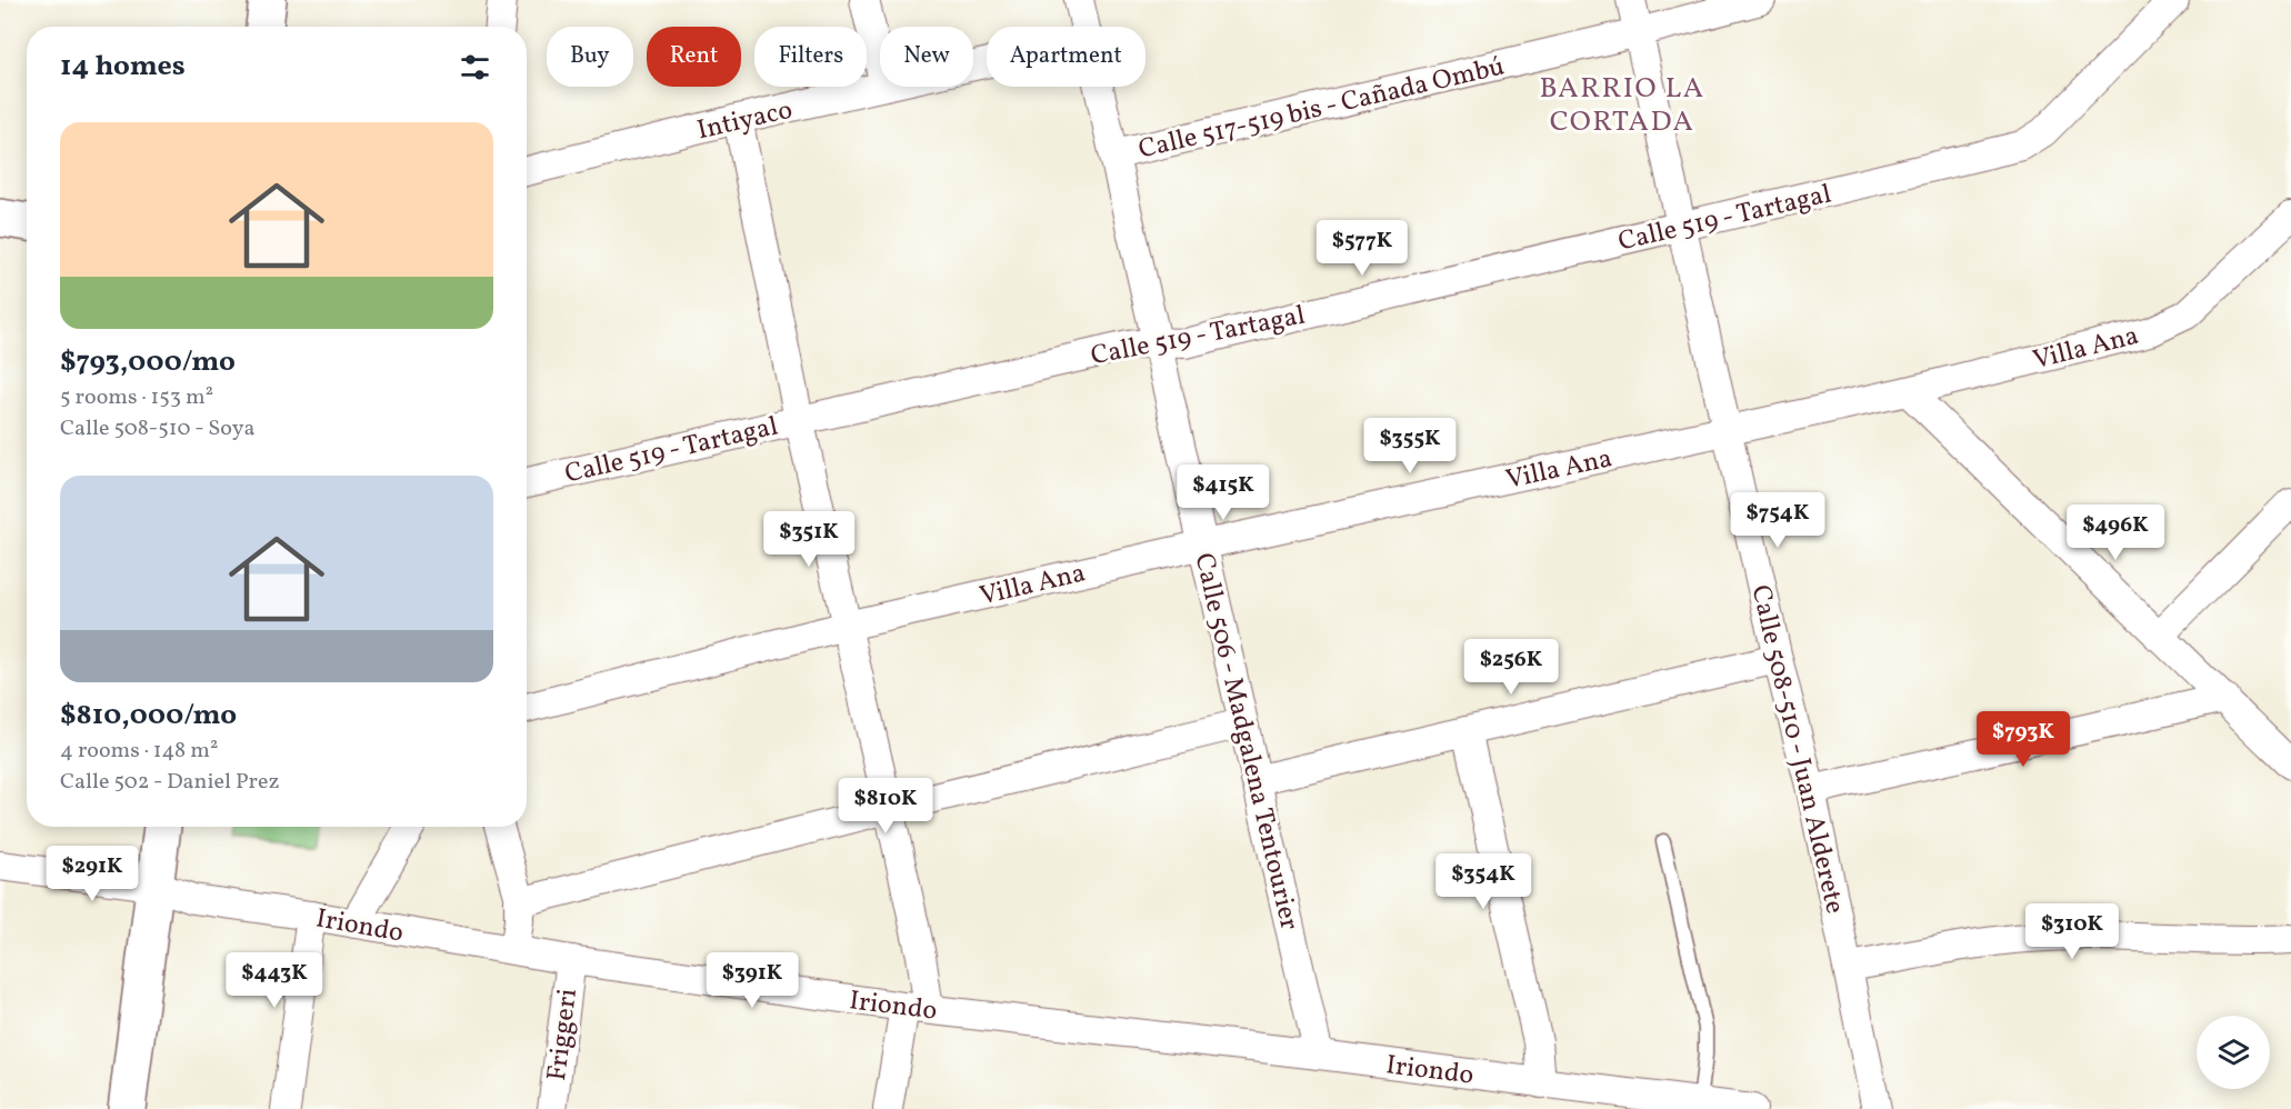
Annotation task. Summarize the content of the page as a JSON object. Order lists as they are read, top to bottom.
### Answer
{
  "streets": {
    "street": [
      "Calle 517-519 bis - Cañada Ombú",
      "Intiyaco",
      "Calle 519 - Tartagal",
      "Villa Ana",
      "Calle 506 - Madgalena Tentourier",
      "Calle 508-510 - Juan Alderete",
      "Iriondo",
      "Friggeri"
    ]
  },
  "crossings": [
    ["Calle 517-519 bis - Cañada Ombú", "Calle 506 - Madgalena Tentourier"],
    ["Calle 517-519 bis - Cañada Ombú", "Calle 508-510 - Juan Alderete"],
    ["Calle 519 - Tartagal", "Calle 506 - Madgalena Tentourier"],
    ["Calle 519 - Tartagal", "Calle 508-510 - Juan Alderete"],
    ["Villa Ana", "Calle 506 - Madgalena Tentourier"],
    ["Villa Ana", "Calle 508-510 - Juan Alderete"],
    ["Calle 506 - Madgalena Tentourier", "Iriondo"],
    ["Iriondo", "Friggeri"]
  ],
  "districts": ["BARRIO LA CORTADA"],
  "page": {
    "chip": [
      "Buy",
      "Rent",
      "Filters",
      "New",
      "Apartment"
    ],
    "heading": "14 homes",
    "list": [
      {
        "name": "$793,000/mo",
        "note": "5 rooms · 153 m² · Calle 508-510 - Soya"
      },
      {
        "name": "$810,000/mo",
        "note": "4 rooms · 148 m² · Calle 502 - Daniel Prez"
      }
    ],
    "price": [
      "$577K",
      "$355K",
      "$415K",
      "$754K",
      "$496K",
      "$351K",
      "$256K",
      "$793K",
      "$810K",
      "$291K",
      "$354K",
      "$310K",
      "$443K",
      "$391K"
    ]
  }
}
